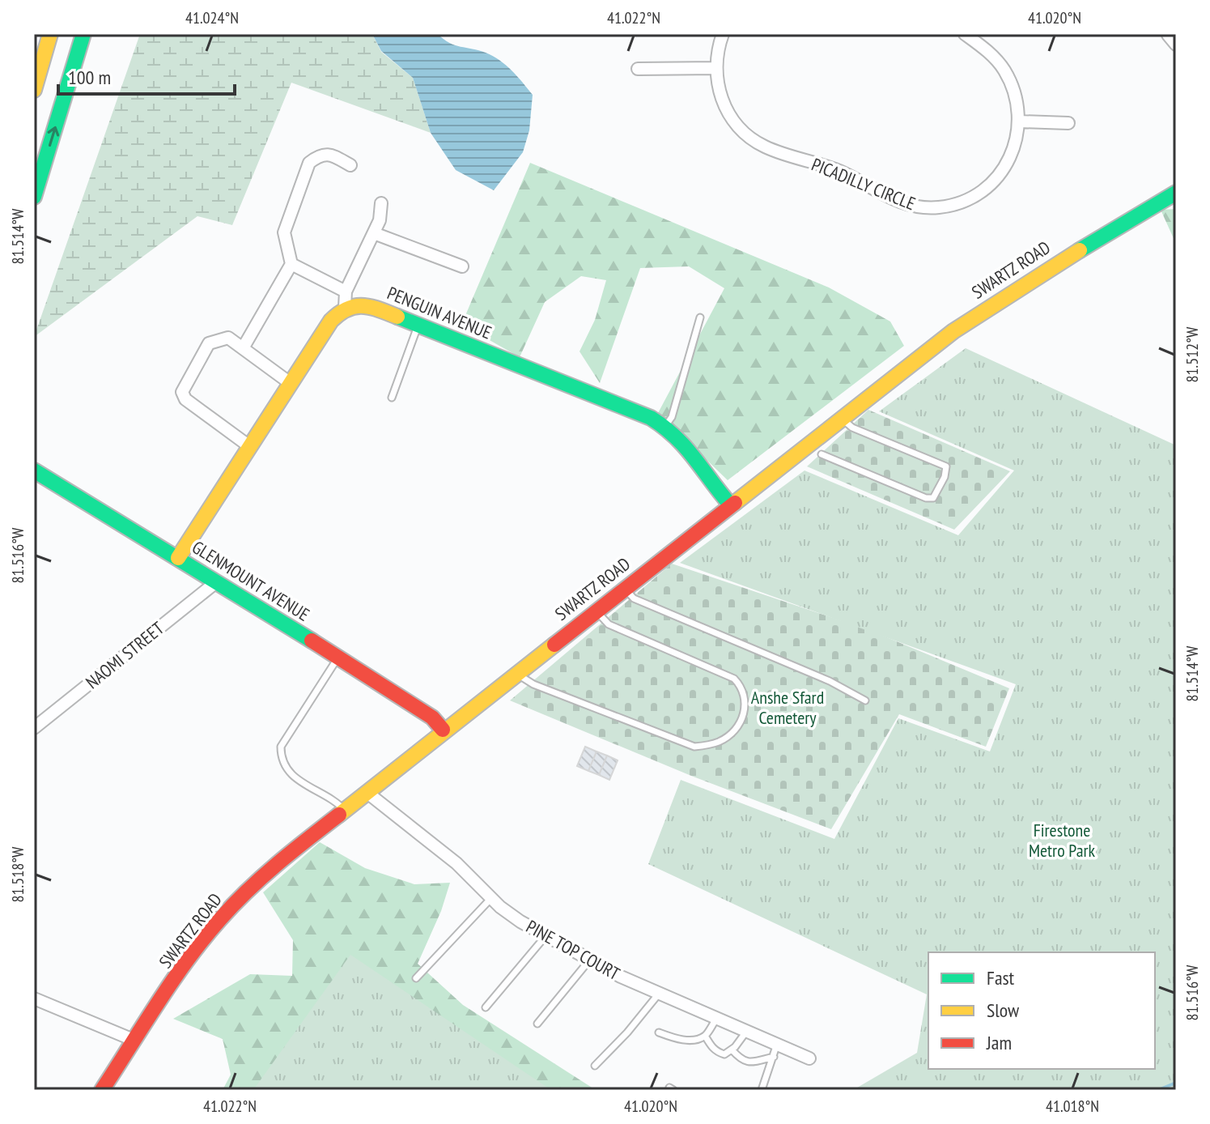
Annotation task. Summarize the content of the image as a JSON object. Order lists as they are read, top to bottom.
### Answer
{
  "streets": {
    "main road": ["SWARTZ ROAD", "PENGUIN AVENUE", "GLENMOUNT AVENUE"],
    "street": ["PICADILLY CIRCLE", "NAOMI STREET", "PINE TOP COURT"]
  },
  "crossings": [
    ["SWARTZ ROAD", "PENGUIN AVENUE"],
    ["SWARTZ ROAD", "GLENMOUNT AVENUE"],
    ["SWARTZ ROAD", "PINE TOP COURT"],
    ["GLENMOUNT AVENUE", "NAOMI STREET"]
  ],
  "parks": ["Anshe Sfard Cemetery", "Firestone Metro Park"],
  "legend": ["Fast", "Slow", "Jam"],
  "scale_bar": "100 m",
  "coordinates": [
    "41.024°N",
    "41.022°N",
    "41.020°N",
    "81.514°W",
    "81.512°W",
    "81.516°W",
    "81.518°W",
    "41.018°N"
  ]
}
